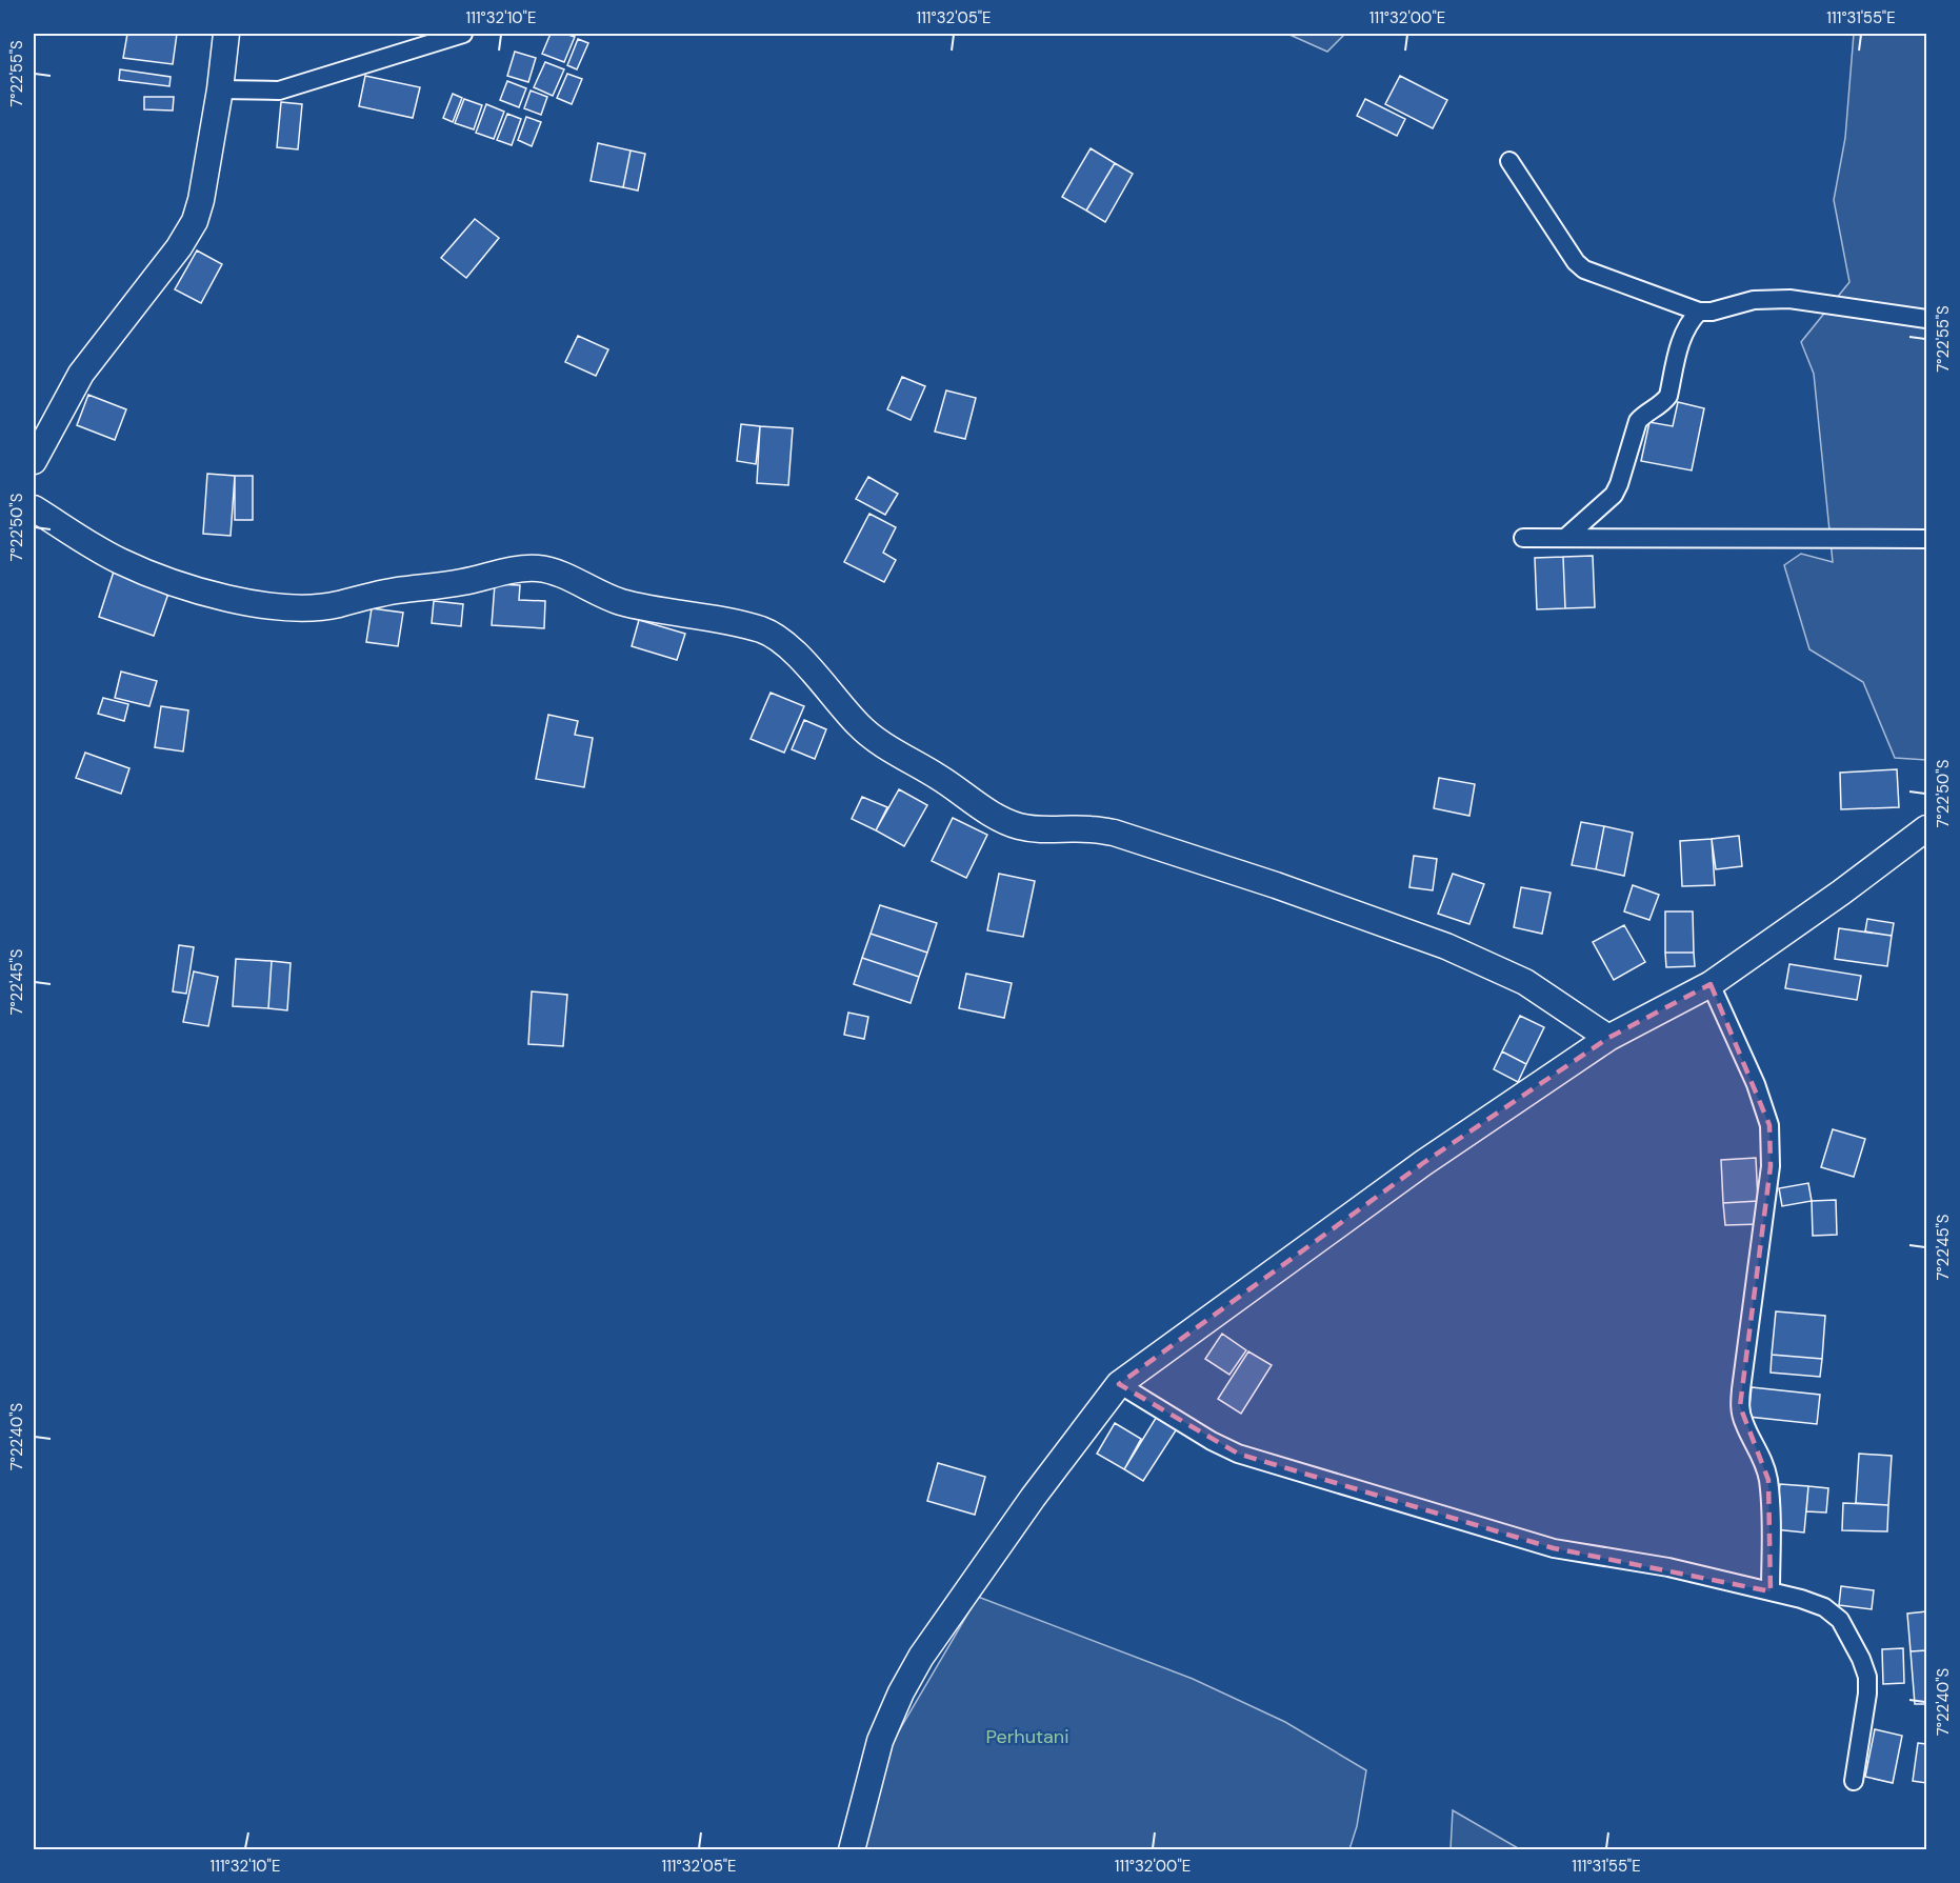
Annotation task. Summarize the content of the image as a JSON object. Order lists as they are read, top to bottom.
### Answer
{
  "parks": ["Perhutani"],
  "coordinates": [
    "111°32'10\"E",
    "111°32'05\"E",
    "111°32'00\"E",
    "111°31'55\"E",
    "7°22'55\"S",
    "7°22'50\"S",
    "7°22'45\"S",
    "7°22'40\"S"
  ]
}
